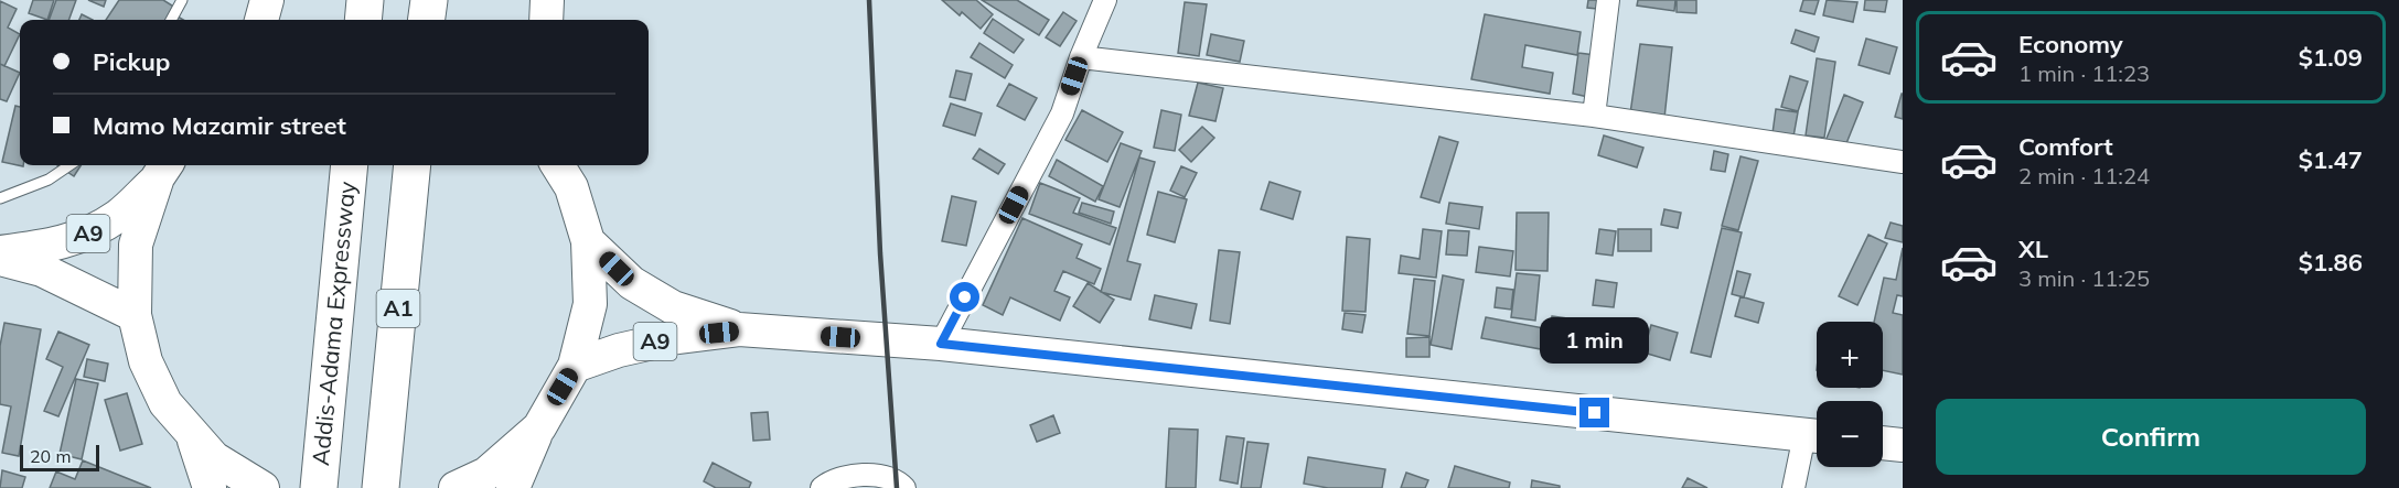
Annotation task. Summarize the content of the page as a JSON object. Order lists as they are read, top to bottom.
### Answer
{
  "streets": {
    "highway": ["A1", "Addis-Adama Expressway"],
    "main road": ["A9"]
  },
  "scale_bar": "20 m",
  "page": {
    "list": [
      {
        "name": "Economy",
        "note": "1 min · 11:23",
        "value": "$1.09"
      },
      {
        "name": "Comfort",
        "note": "2 min · 11:24",
        "value": "$1.47"
      },
      {
        "name": "XL",
        "note": "3 min · 11:25",
        "value": "$1.86"
      }
    ],
    "banner": ["Pickup", "Mamo Mazamir street"],
    "bubble": "1 min",
    "map_buttons": ["+", "−"],
    "buttons": "Confirm",
    "scale": "20 m"
  }
}
